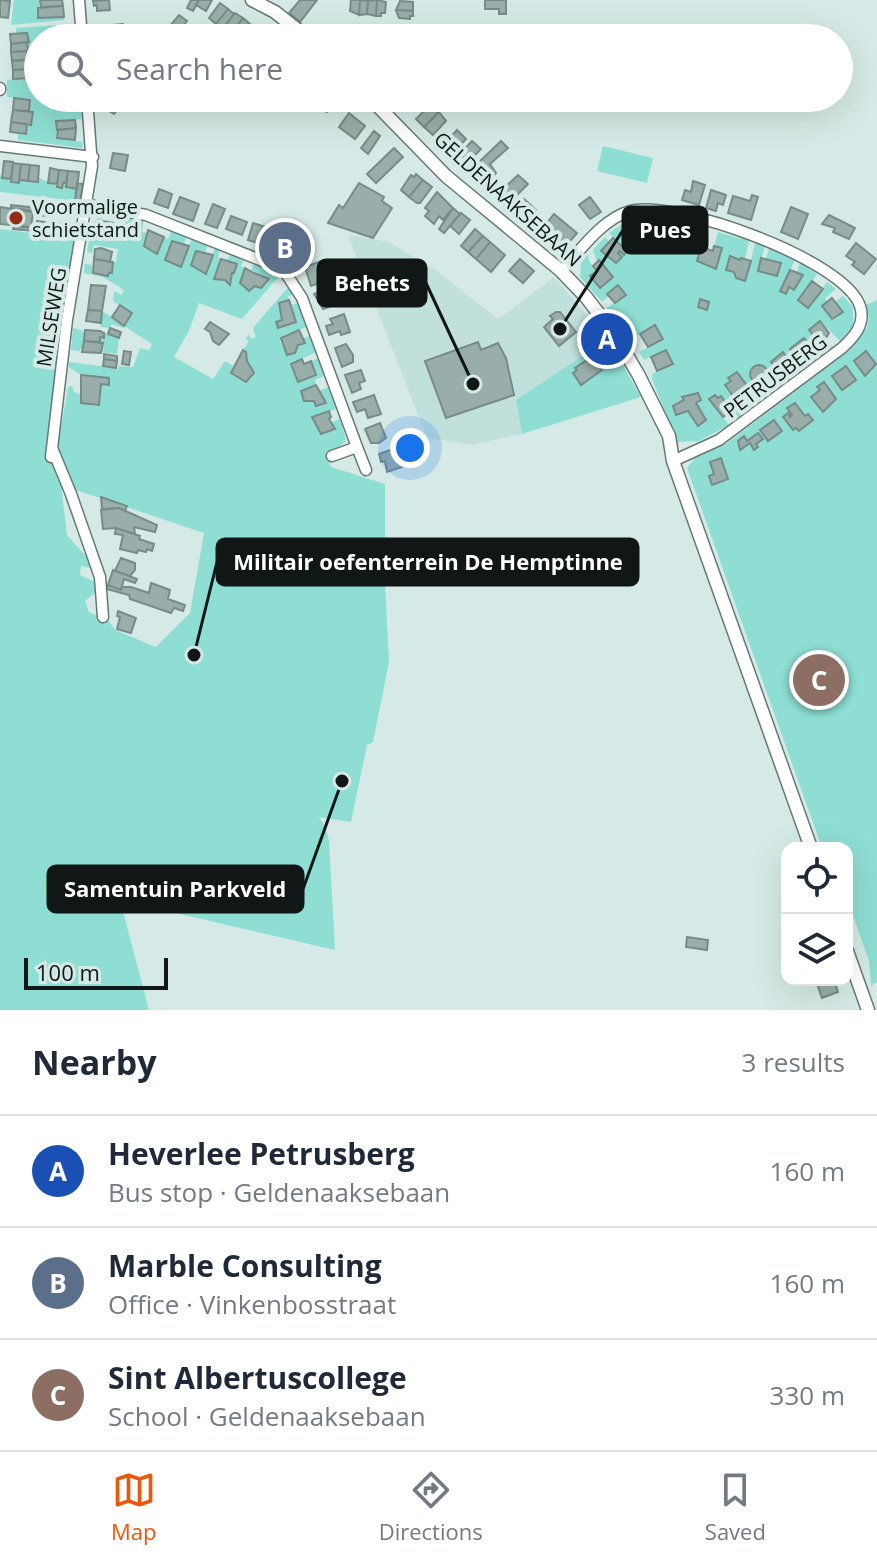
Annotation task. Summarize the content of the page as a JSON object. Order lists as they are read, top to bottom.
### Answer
{
  "streets": {
    "street": ["GELDENAAKSEBAAN", "MILSEWEG", "PETRUSBERG"]
  },
  "crossings": [
    ["GELDENAAKSEBAAN", "PETRUSBERG"]
  ],
  "places": [
    "Voormalige schietstand",
    "Pues",
    "Behets",
    "Militair oefenterrein De Hemptinne",
    "Samentuin Parkveld"
  ],
  "scale_bar": "100 m",
  "page": {
    "search": "Search here",
    "pins": ["B", "A", "C"],
    "scale": "100 m",
    "heading": ["Nearby", "3 results"],
    "list": [
      {
        "mark": "A",
        "name": "Heverlee Petrusberg",
        "note": "Bus stop · Geldenaaksebaan",
        "value": "160 m"
      },
      {
        "mark": "B",
        "name": "Marble Consulting",
        "note": "Office · Vinkenbosstraat",
        "value": "160 m"
      },
      {
        "mark": "C",
        "name": "Sint Albertuscollege",
        "note": "School · Geldenaaksebaan",
        "value": "330 m"
      }
    ],
    "nav": ["Map", "Directions", "Saved"]
  }
}
